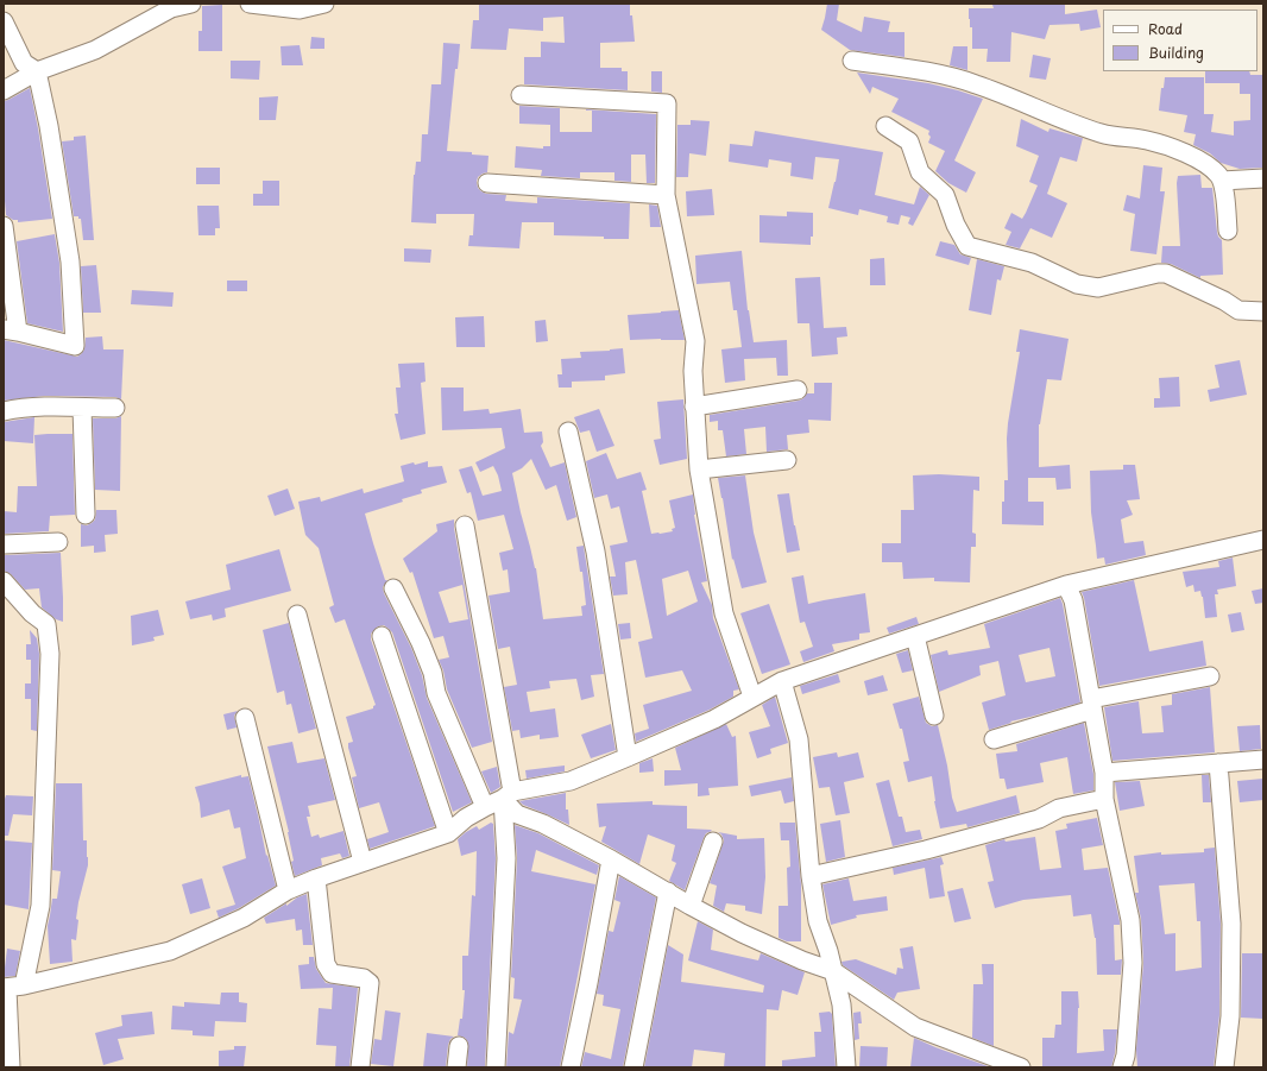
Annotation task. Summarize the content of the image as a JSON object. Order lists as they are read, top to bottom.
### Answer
{
  "legend": ["Road", "Building"]
}
